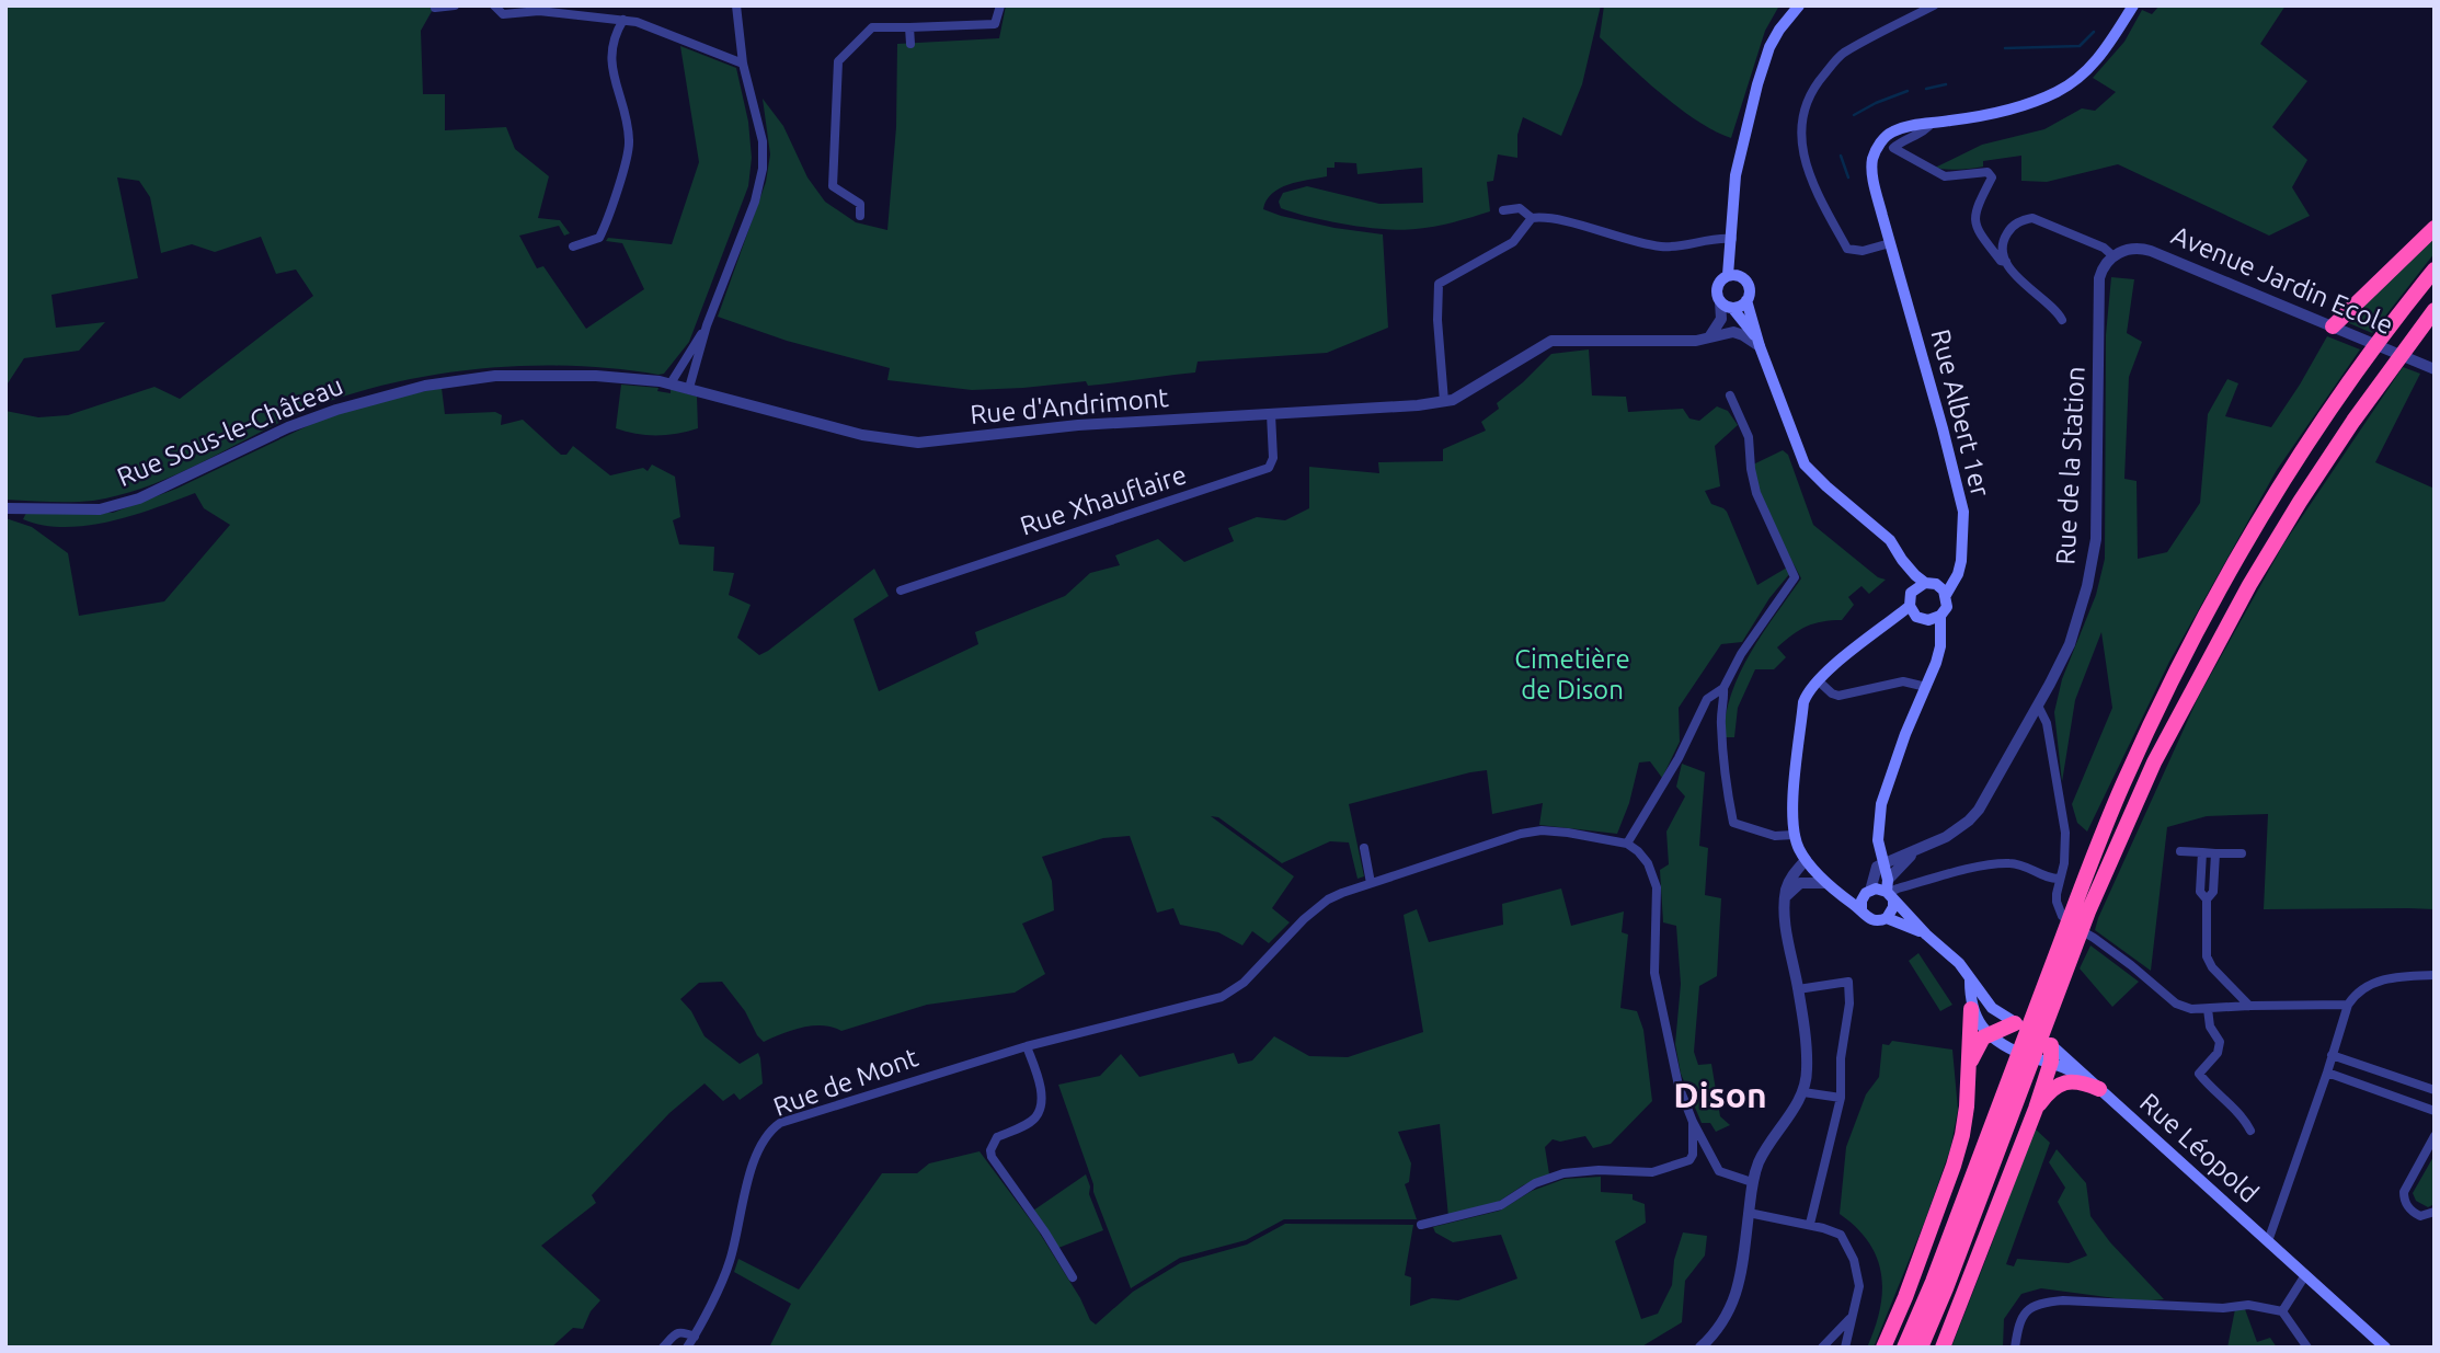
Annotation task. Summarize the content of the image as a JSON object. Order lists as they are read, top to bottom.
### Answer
{
  "streets": {
    "main road": ["Rue Albert 1er", "Rue Léopold"],
    "street": [
      "Avenue Jardin Ecole",
      "Rue d'Andrimont",
      "Rue Sous-le-Château",
      "Rue de la Station",
      "Rue Xhauflaire",
      "Rue de Mont"
    ]
  },
  "crossings": [
    ["Avenue Jardin Ecole", "Rue de la Station"],
    ["Rue d'Andrimont", "Rue Sous-le-Château"],
    ["Rue d'Andrimont", "Rue Xhauflaire"],
    ["Rue de la Station", "Rue Léopold"]
  ],
  "districts": ["Dison"],
  "parks": ["Cimetière de Dison"]
}
